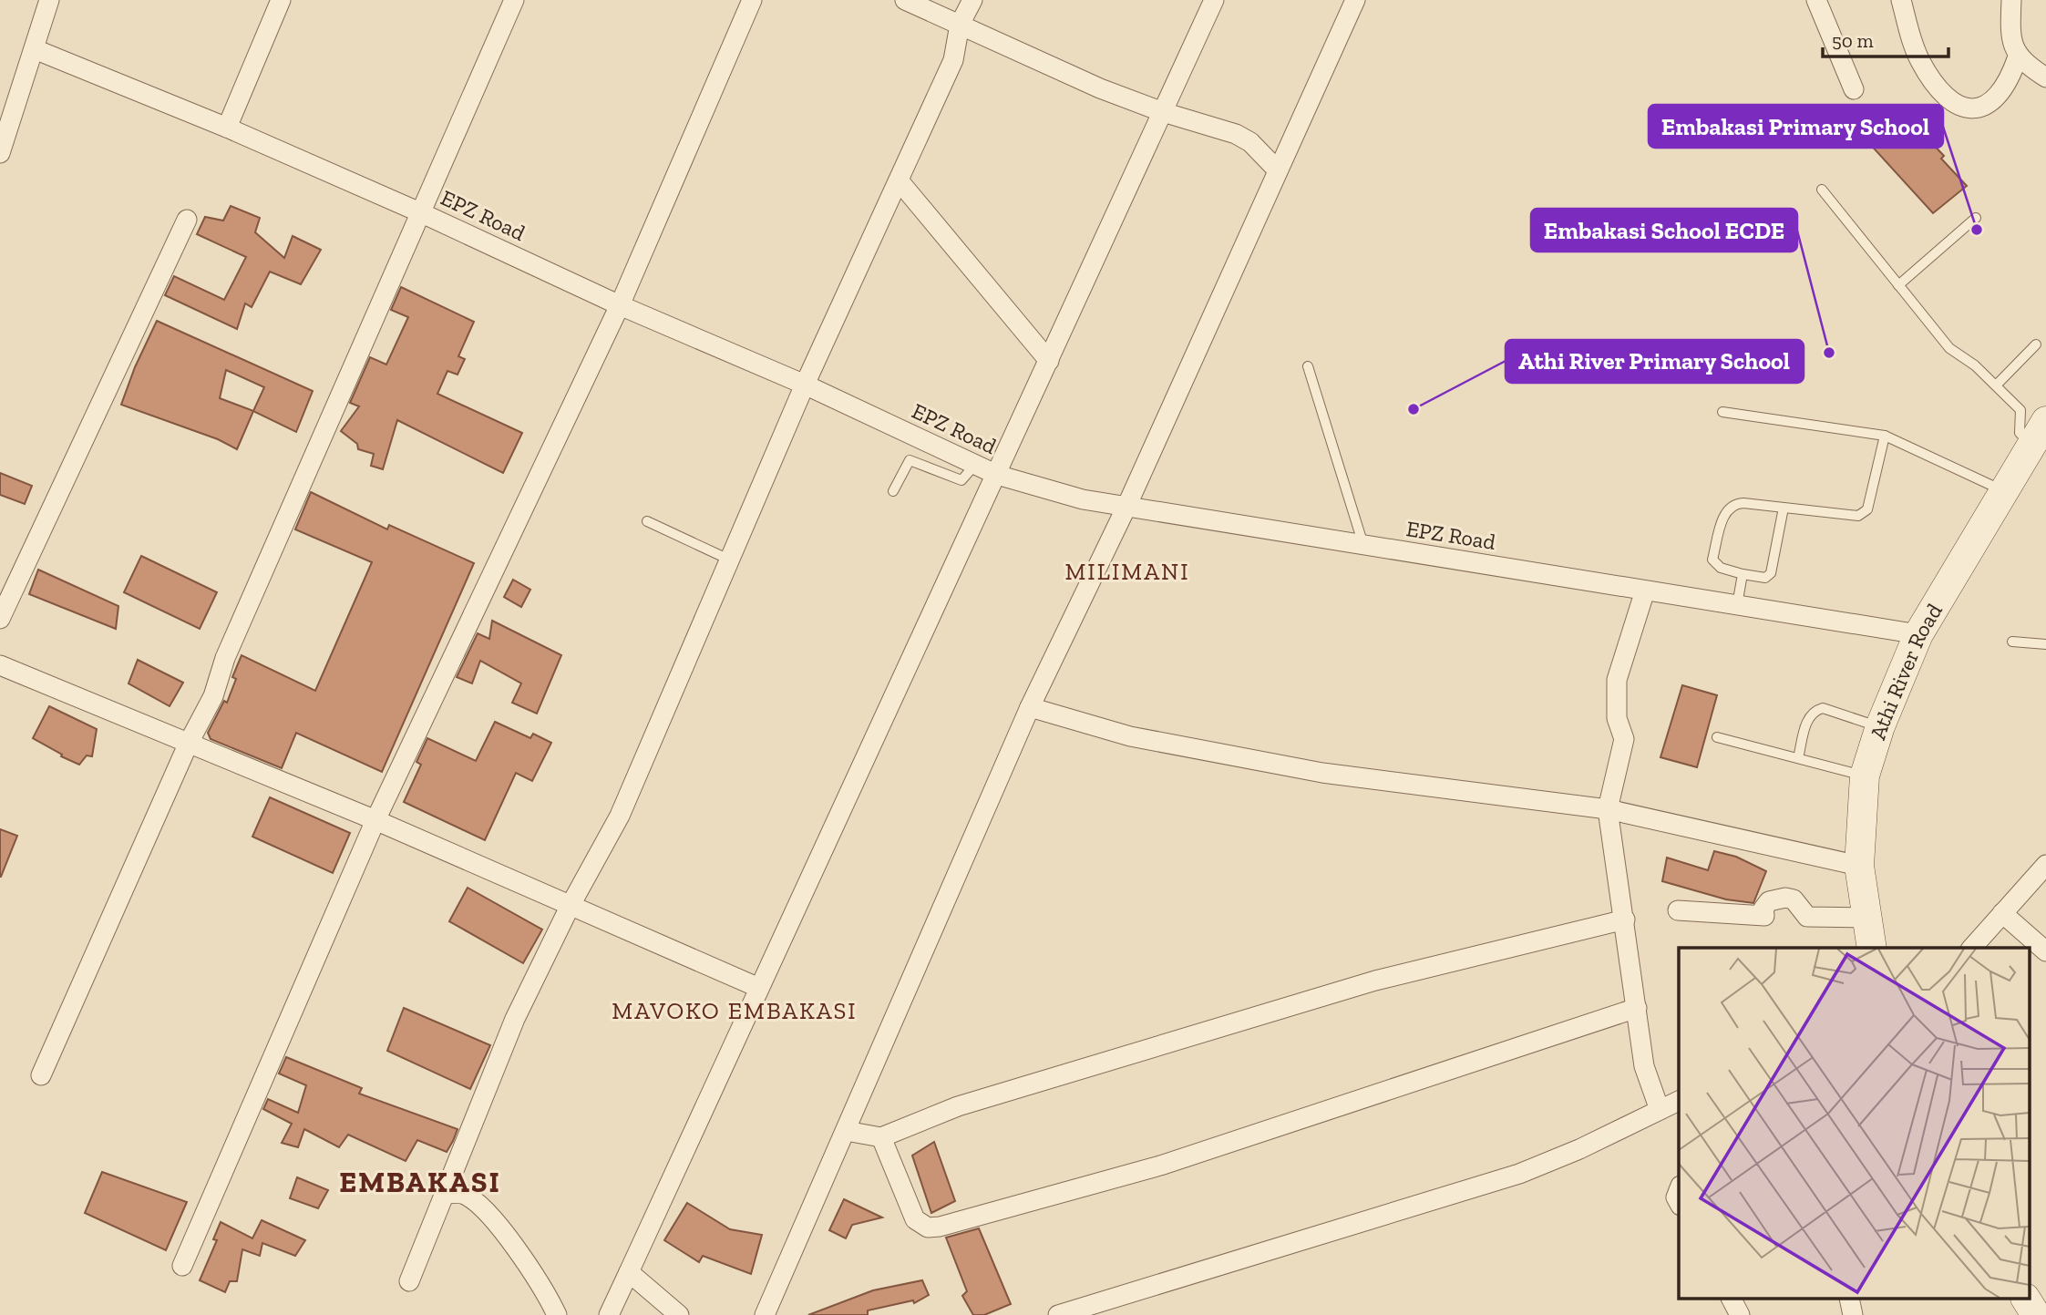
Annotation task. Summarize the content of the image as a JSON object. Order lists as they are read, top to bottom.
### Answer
{
  "streets": {
    "main road": ["Athi River Road"],
    "street": ["EPZ Road"]
  },
  "crossings": [
    ["EPZ Road", "Athi River Road"]
  ],
  "districts": ["MILIMANI", "MAVOKO EMBAKASI", "EMBAKASI"],
  "places": ["Embakasi Primary School", "Embakasi School ECDE", "Athi River Primary School"],
  "scale_bar": "50 m"
}
